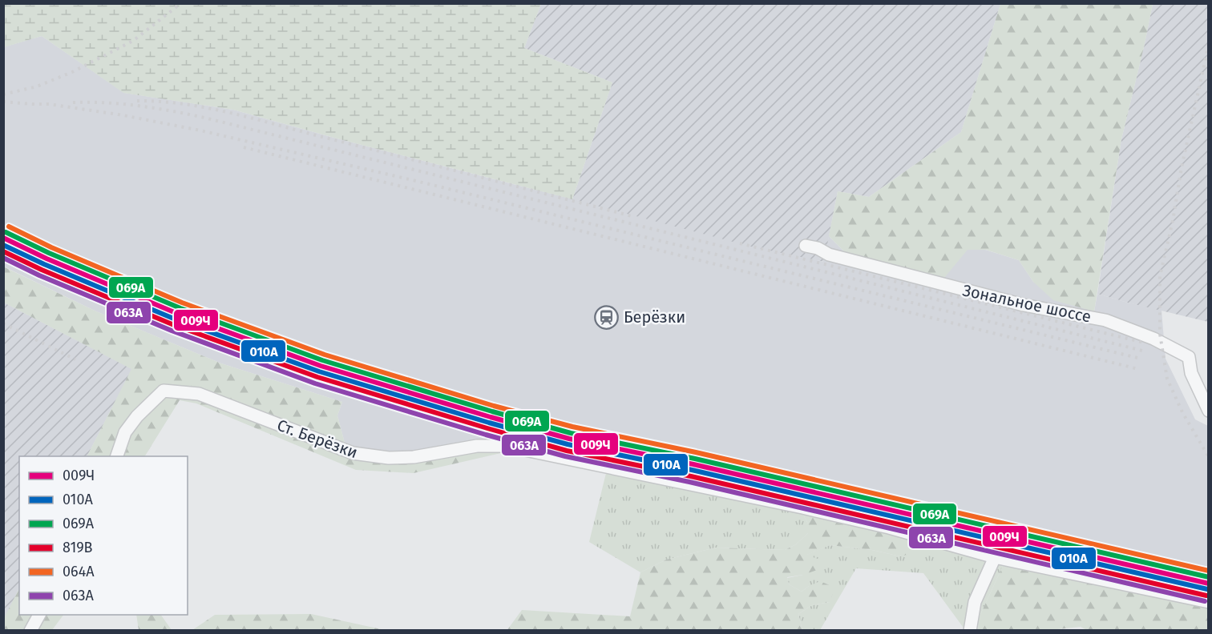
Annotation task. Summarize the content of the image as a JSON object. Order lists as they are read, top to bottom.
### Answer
{
  "streets": {
    "street": ["Зональное шоссе", "Ст. Берёзки"]
  },
  "places": {
    "station": ["Берёзки"]
  },
  "lines": [
    "transit line 064А",
    "transit line 069А",
    "transit line 009Ч",
    "transit line 010А",
    "transit line 819В",
    "transit line 063А"
  ],
  "legend": [
    "009Ч",
    "010А",
    "069А",
    "819В",
    "064А",
    "063А"
  ]
}
